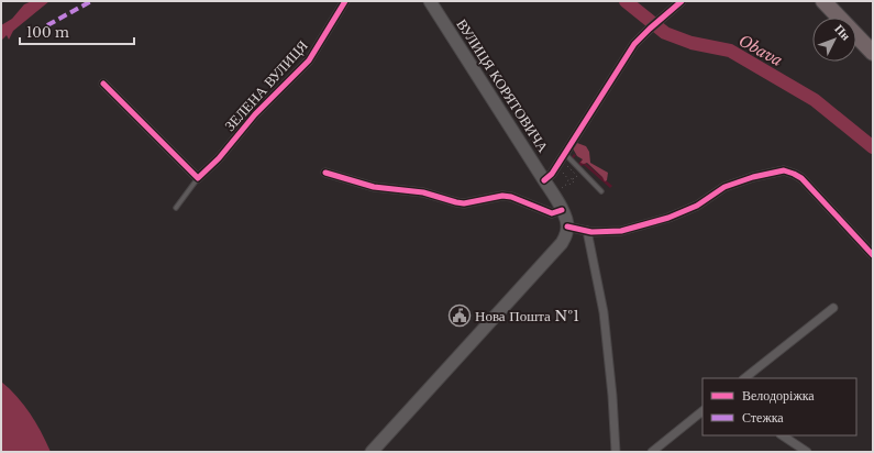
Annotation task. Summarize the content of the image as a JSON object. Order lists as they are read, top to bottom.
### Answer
{
  "streets": {
    "main road": ["ВУЛИЦЯ КОРЯТОВИЧА"],
    "street": ["ЗЕЛЕНА ВУЛИЦЯ"]
  },
  "water": ["Obava"],
  "places": {
    "public building": ["Нова Пошта №1"]
  },
  "legend": ["Велодоріжка", "Стежка"],
  "scale_bar": "100 m",
  "north": "top right"
}
